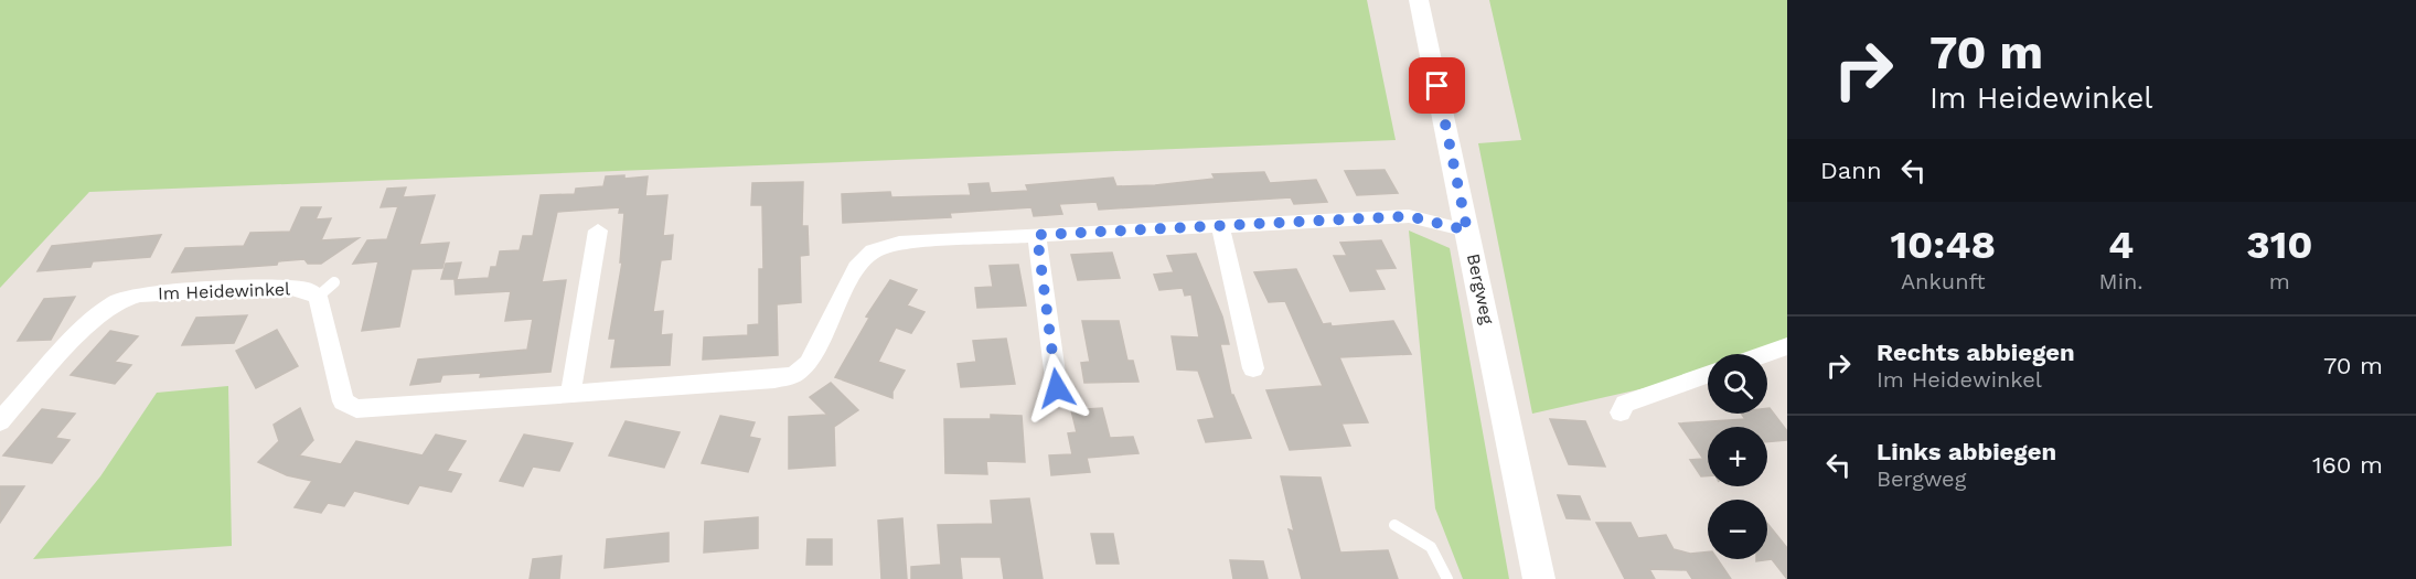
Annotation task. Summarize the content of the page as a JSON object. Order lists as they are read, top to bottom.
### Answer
{
  "streets": {
    "main road": ["Bergweg"],
    "street": ["Im Heidewinkel"]
  },
  "page": {
    "turn": ["70 m", "Im Heidewinkel"],
    "then": "Dann",
    "eta": [
      "10:48",
      "Ankunft",
      "4",
      "Min.",
      "310",
      "m"
    ],
    "list": [
      {
        "name": "Rechts abbiegen",
        "note": "Im Heidewinkel",
        "value": "70 m"
      },
      {
        "name": "Links abbiegen",
        "note": "Bergweg",
        "value": "160 m"
      }
    ],
    "map_buttons": ["+", "−"]
  }
}
